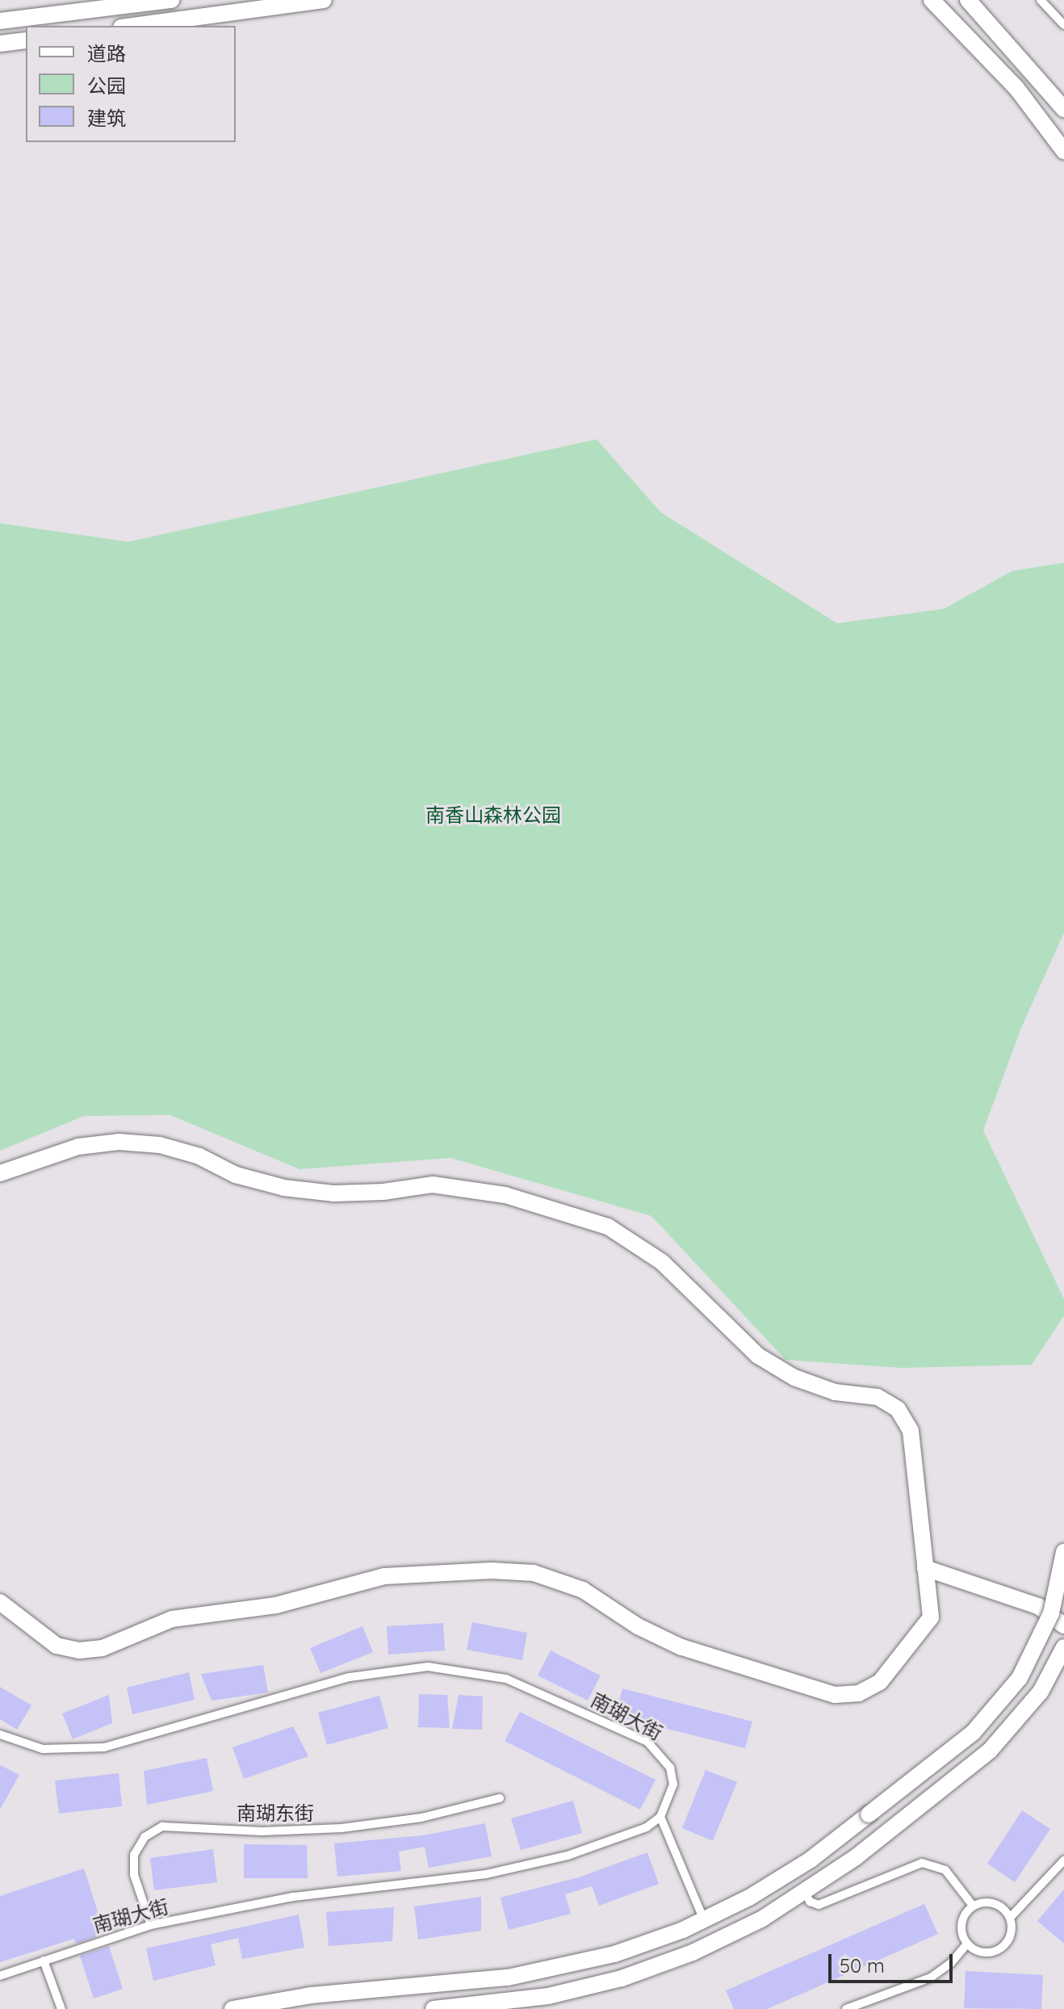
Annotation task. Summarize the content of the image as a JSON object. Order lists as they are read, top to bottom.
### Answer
{
  "streets": {
    "lane": ["南瑚大街", "南瑚东街"]
  },
  "crossings": [
    ["南瑚大街", "南瑚东街"]
  ],
  "parks": ["南香山森林公园"],
  "legend": ["道路", "公园", "建筑"],
  "scale_bar": "50 m"
}
